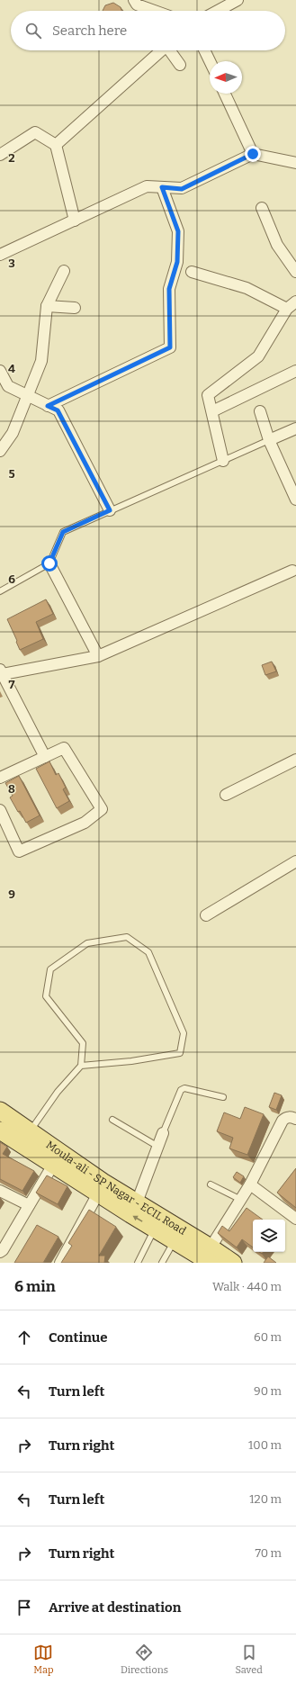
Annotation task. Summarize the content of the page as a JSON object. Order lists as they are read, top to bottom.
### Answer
{
  "streets": {
    "main road": ["Moula-ali - SP Nagar - ECIL Road"]
  },
  "north": "left",
  "page": {
    "search": "Search here",
    "heading": ["6 min", "Walk · 440 m"],
    "list": [
      ["Continue", "60 m"],
      ["Turn left", "90 m"],
      ["Turn right", "100 m"],
      ["Turn left", "120 m"],
      ["Turn right", "70 m"],
      "Arrive at destination"
    ],
    "nav": ["Map", "Directions", "Saved"]
  },
  "grid": {
    "rows": [
      "2",
      "3",
      "4",
      "5",
      "6",
      "7",
      "8",
      "9"
    ]
  }
}
